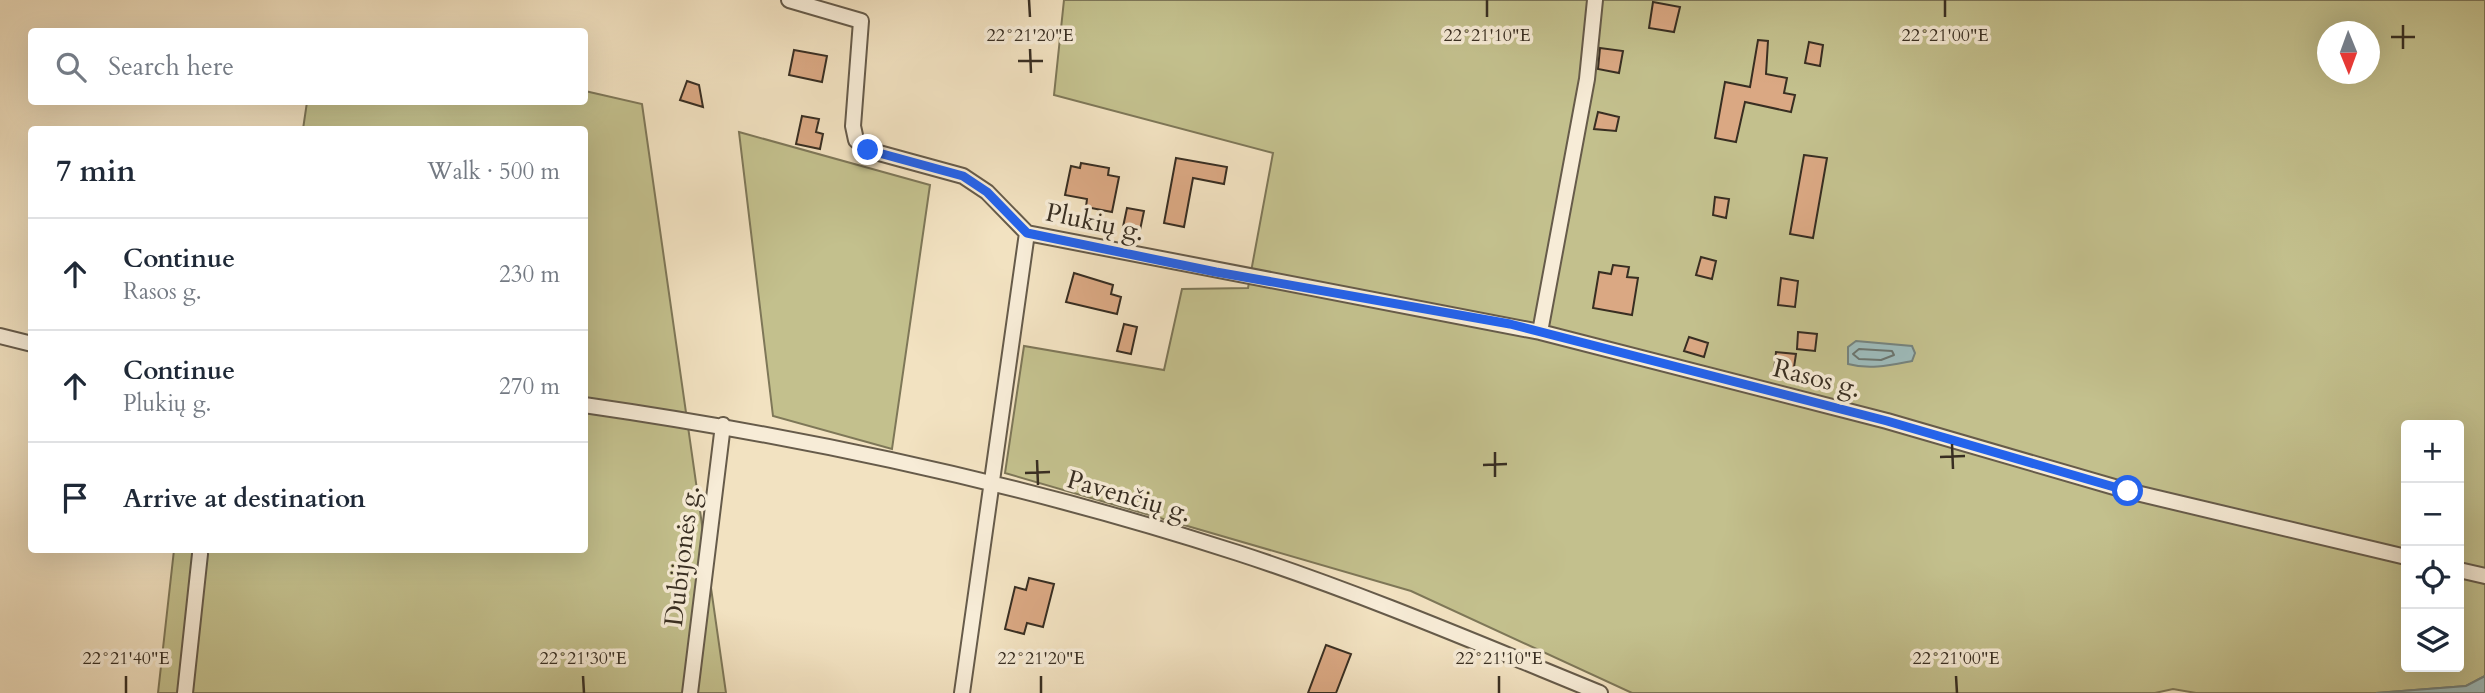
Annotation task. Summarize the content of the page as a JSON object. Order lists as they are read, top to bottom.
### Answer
{
  "streets": {
    "street": [
      "Plukių g.",
      "Rasos g.",
      "Pavenčių g.",
      "Dubijonės g."
    ]
  },
  "crossings": [
    ["Plukių g.", "Rasos g."],
    ["Pavenčių g.", "Dubijonės g."]
  ],
  "north": "bottom",
  "page": {
    "search": "Search here",
    "heading": ["7 min", "Walk · 500 m"],
    "list": [
      ["Continue", "Rasos g.", "230 m"],
      ["Continue", "Plukių g.", "270 m"],
      "Arrive at destination"
    ],
    "map_buttons": ["+", "−"]
  },
  "coordinates": [
    "22°21'20\"E",
    "22°21'10\"E",
    "22°21'00\"E",
    "22°21'40\"E",
    "22°21'30\"E"
  ]
}
